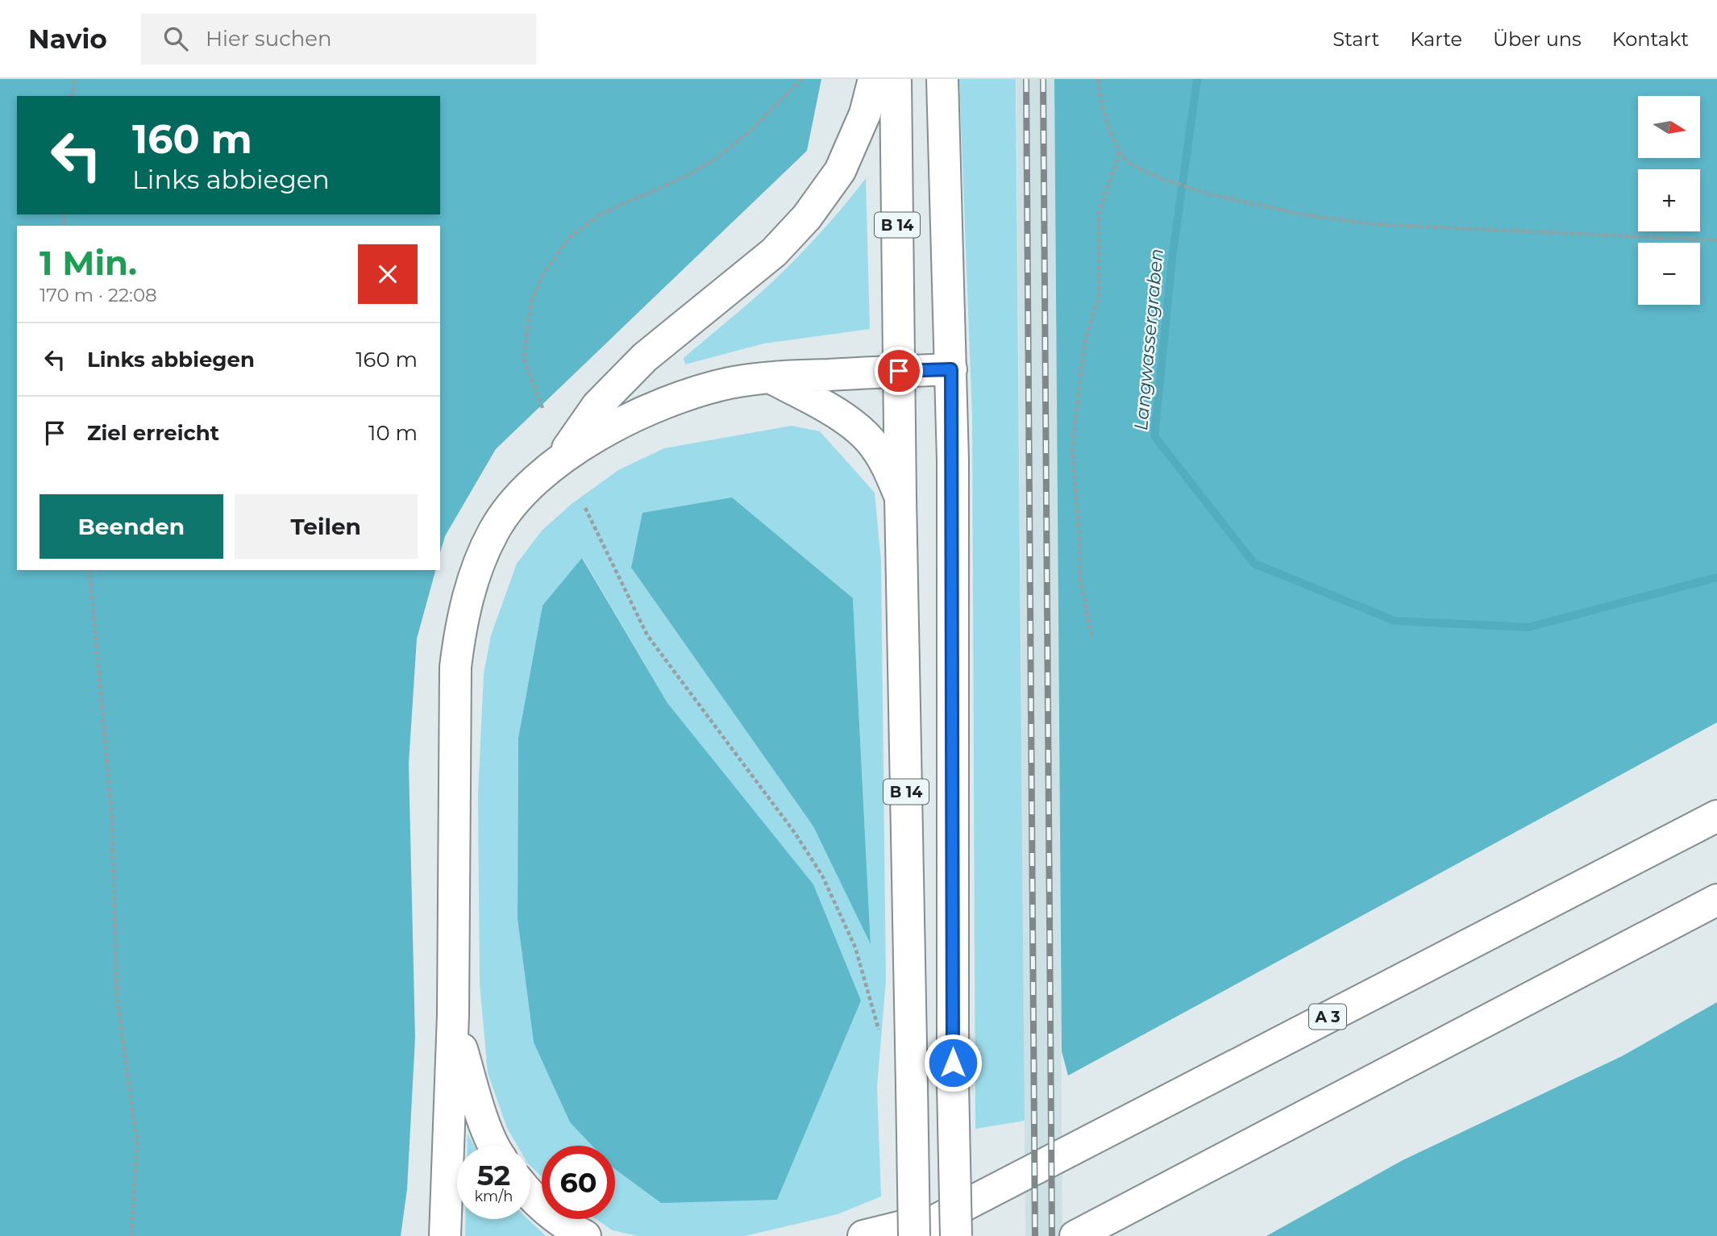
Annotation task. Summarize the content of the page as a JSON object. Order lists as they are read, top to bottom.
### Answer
{
  "streets": {
    "main road": ["B 14", "A 3"]
  },
  "crossings": [
    ["B 14", "A 3"]
  ],
  "water": ["Langwassergraben"],
  "north": "right",
  "page": {
    "header": "Navio",
    "search": "Hier suchen",
    "nav": [
      "Start",
      "Karte",
      "Über uns",
      "Kontakt"
    ],
    "map_buttons": ["+", "−"],
    "turn": ["160 m", "Links abbiegen"],
    "heading": ["1 Min.", "170 m · 22:08"],
    "list": [
      {
        "name": "Links abbiegen",
        "value": "160 m"
      },
      {
        "name": "Ziel erreicht",
        "value": "10 m"
      }
    ],
    "buttons": ["Beenden", "Teilen"],
    "speed": "52 km/h",
    "limit": "60"
  }
}
